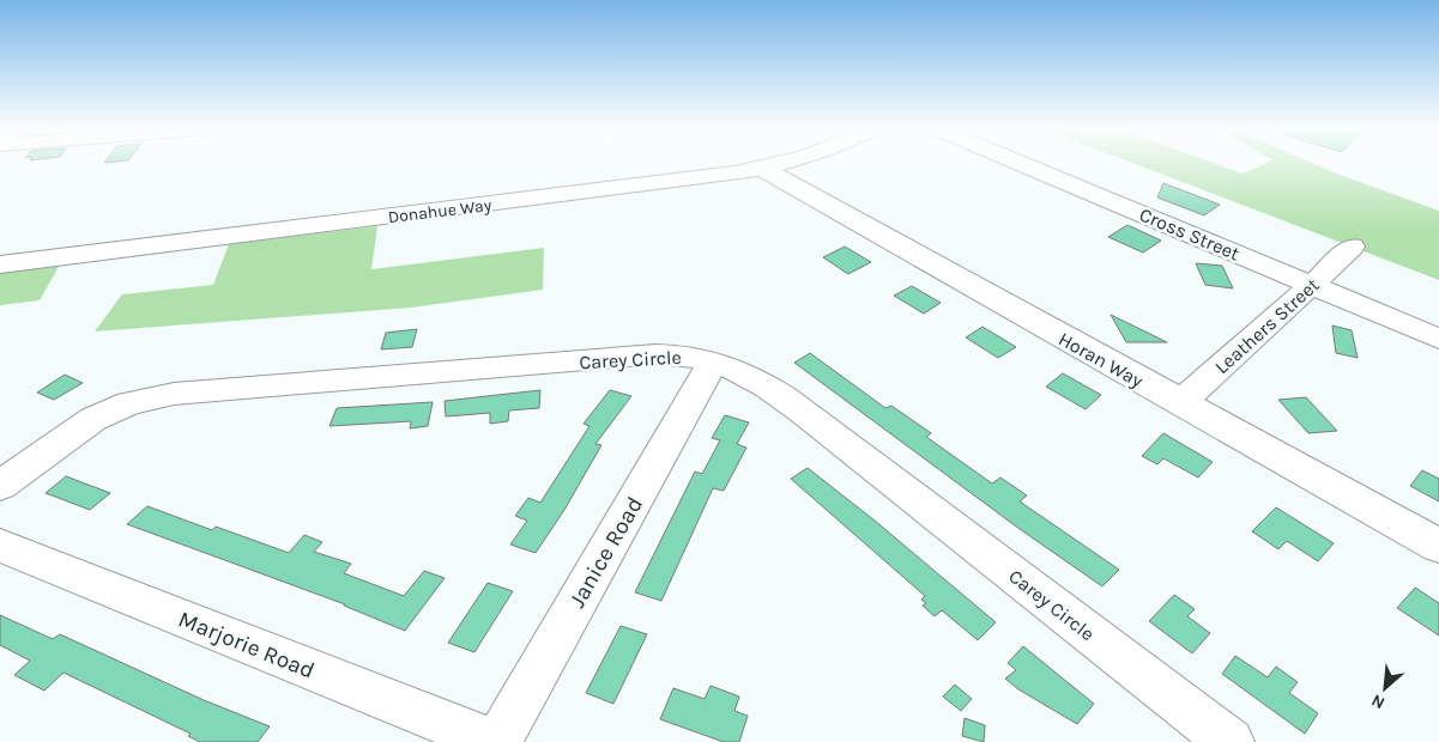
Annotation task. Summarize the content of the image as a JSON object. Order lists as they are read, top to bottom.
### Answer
{
  "streets": {
    "street": [
      "Donahue Way",
      "Cross Street",
      "Leathers Street",
      "Carey Circle",
      "Horan Way",
      "Janice Road",
      "Marjorie Road"
    ]
  },
  "crossings": [
    ["Donahue Way", "Horan Way"],
    ["Cross Street", "Leathers Street"],
    ["Leathers Street", "Horan Way"],
    ["Carey Circle", "Janice Road"],
    ["Janice Road", "Marjorie Road"]
  ],
  "north": "bottom left"
}
